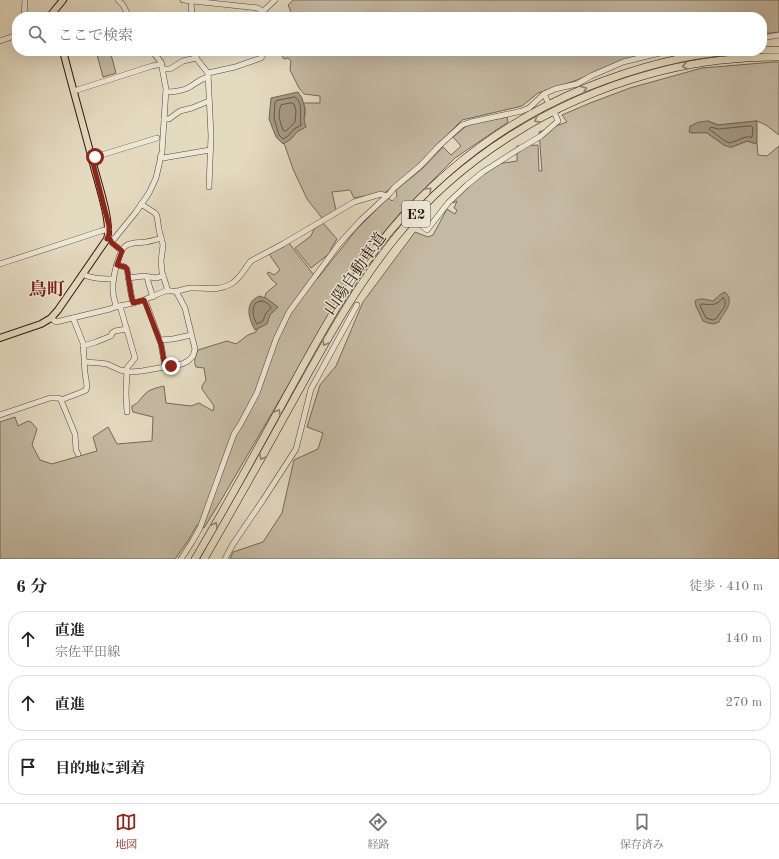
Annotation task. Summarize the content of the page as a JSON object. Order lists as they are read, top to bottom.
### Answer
{
  "streets": {
    "highway": ["E2", "山陽自動車道"]
  },
  "districts": ["鳥町"],
  "page": {
    "search": "ここで検索",
    "heading": ["6 分", "徒歩 · 410 m"],
    "list": [
      ["直進", "宗佐平田線", "140 m"],
      ["直進", "270 m"],
      "目的地に到着"
    ],
    "nav": ["地図", "経路", "保存済み"]
  }
}
